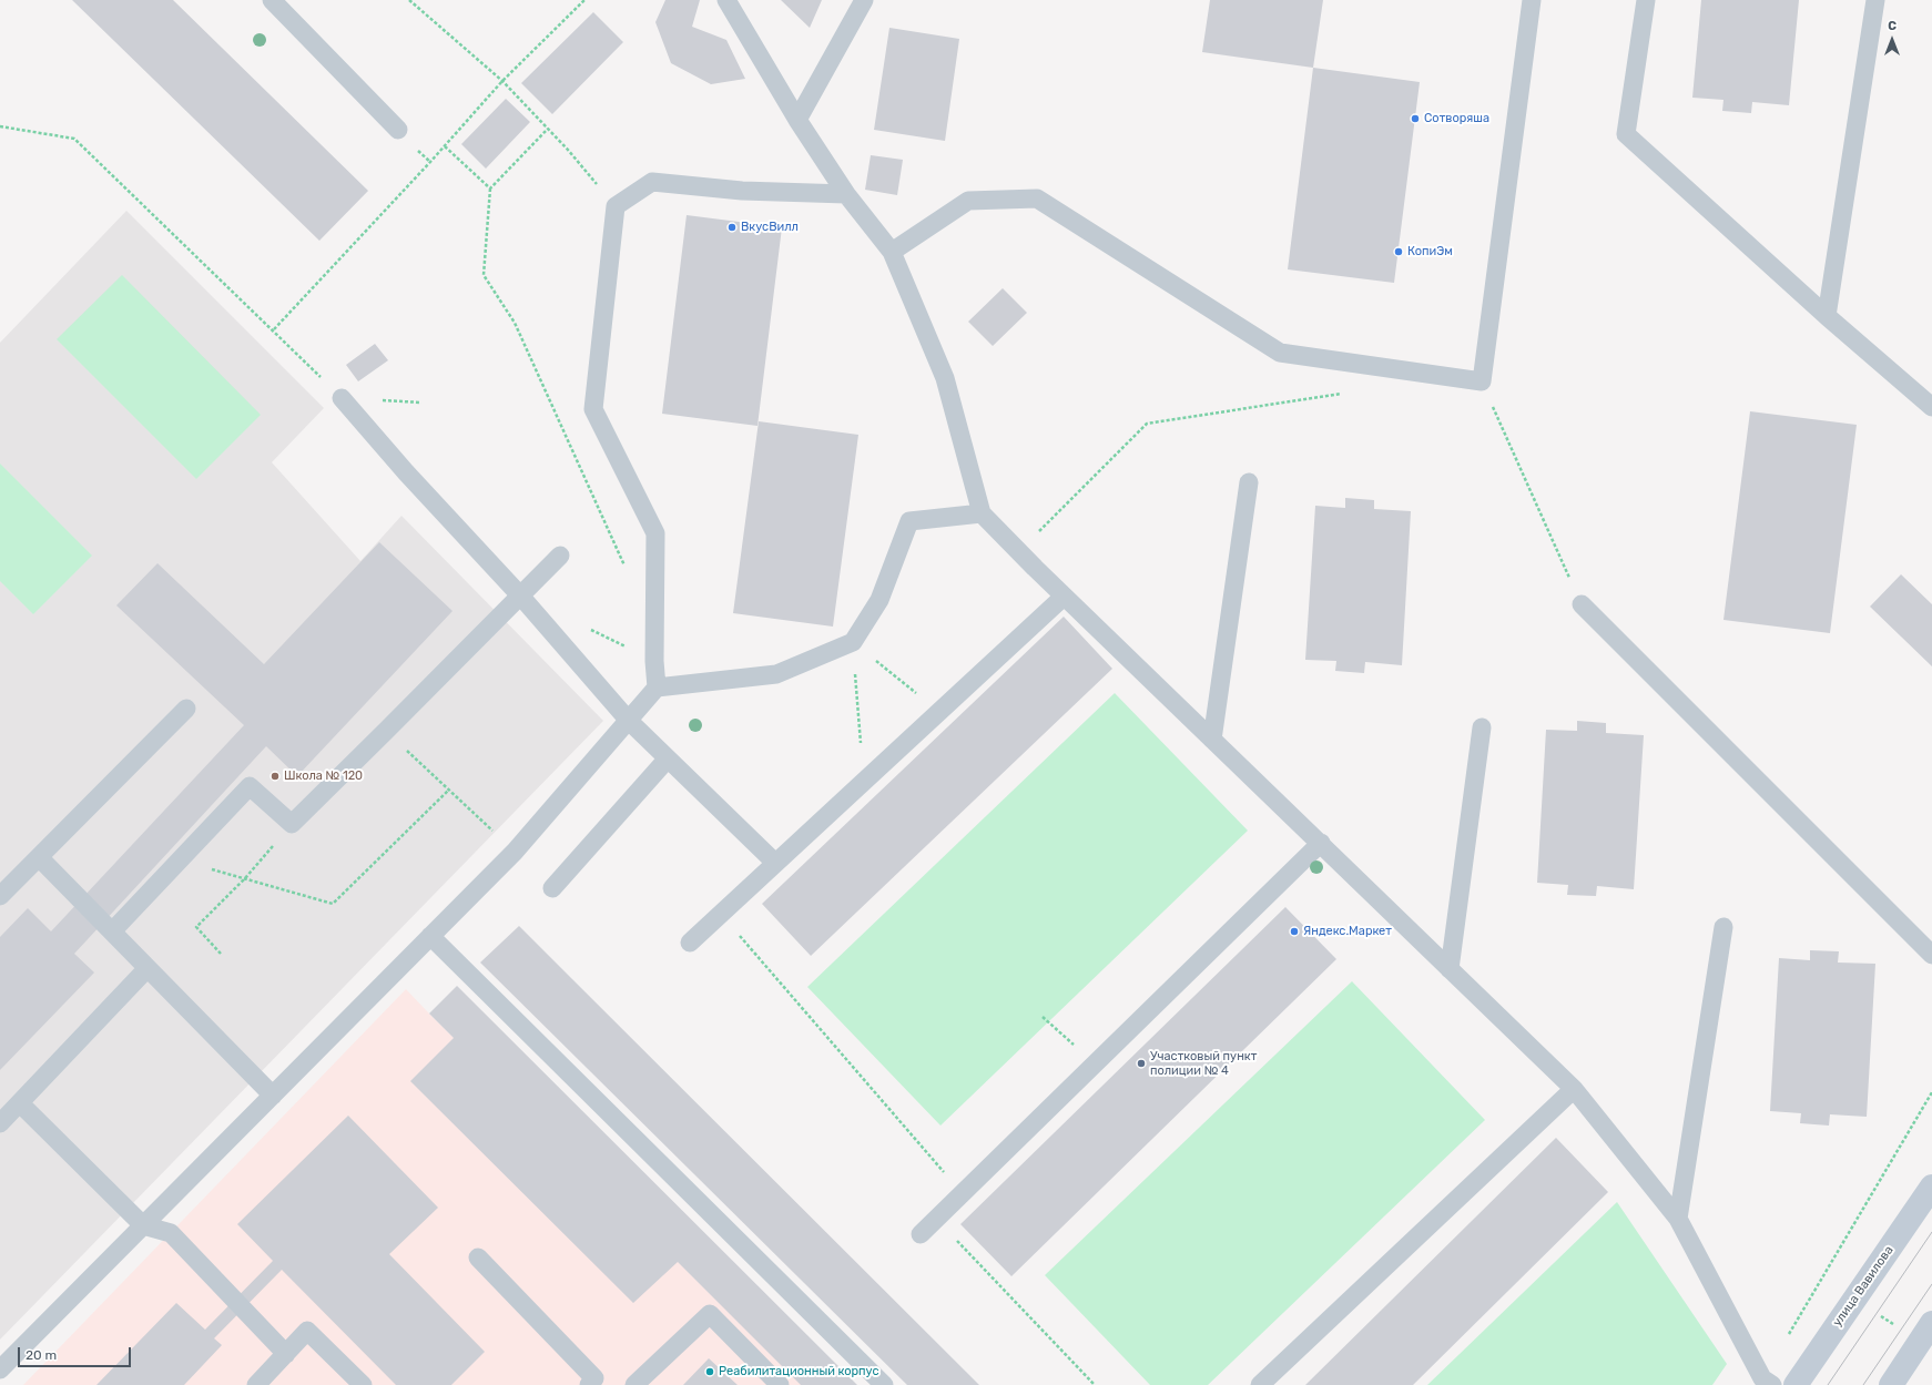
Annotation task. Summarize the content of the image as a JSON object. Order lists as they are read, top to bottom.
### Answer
{
  "streets": {
    "main road": ["улица Вавилова"]
  },
  "places": [
    "Сотворяша",
    "ВкусВилл",
    "КопиЭм",
    "Школа № 120",
    "Яндекс.Маркет",
    "Участковый пункт полиции № 4",
    "Реабилитационный корпус"
  ],
  "scale_bar": "20 m",
  "north": "top"
}
